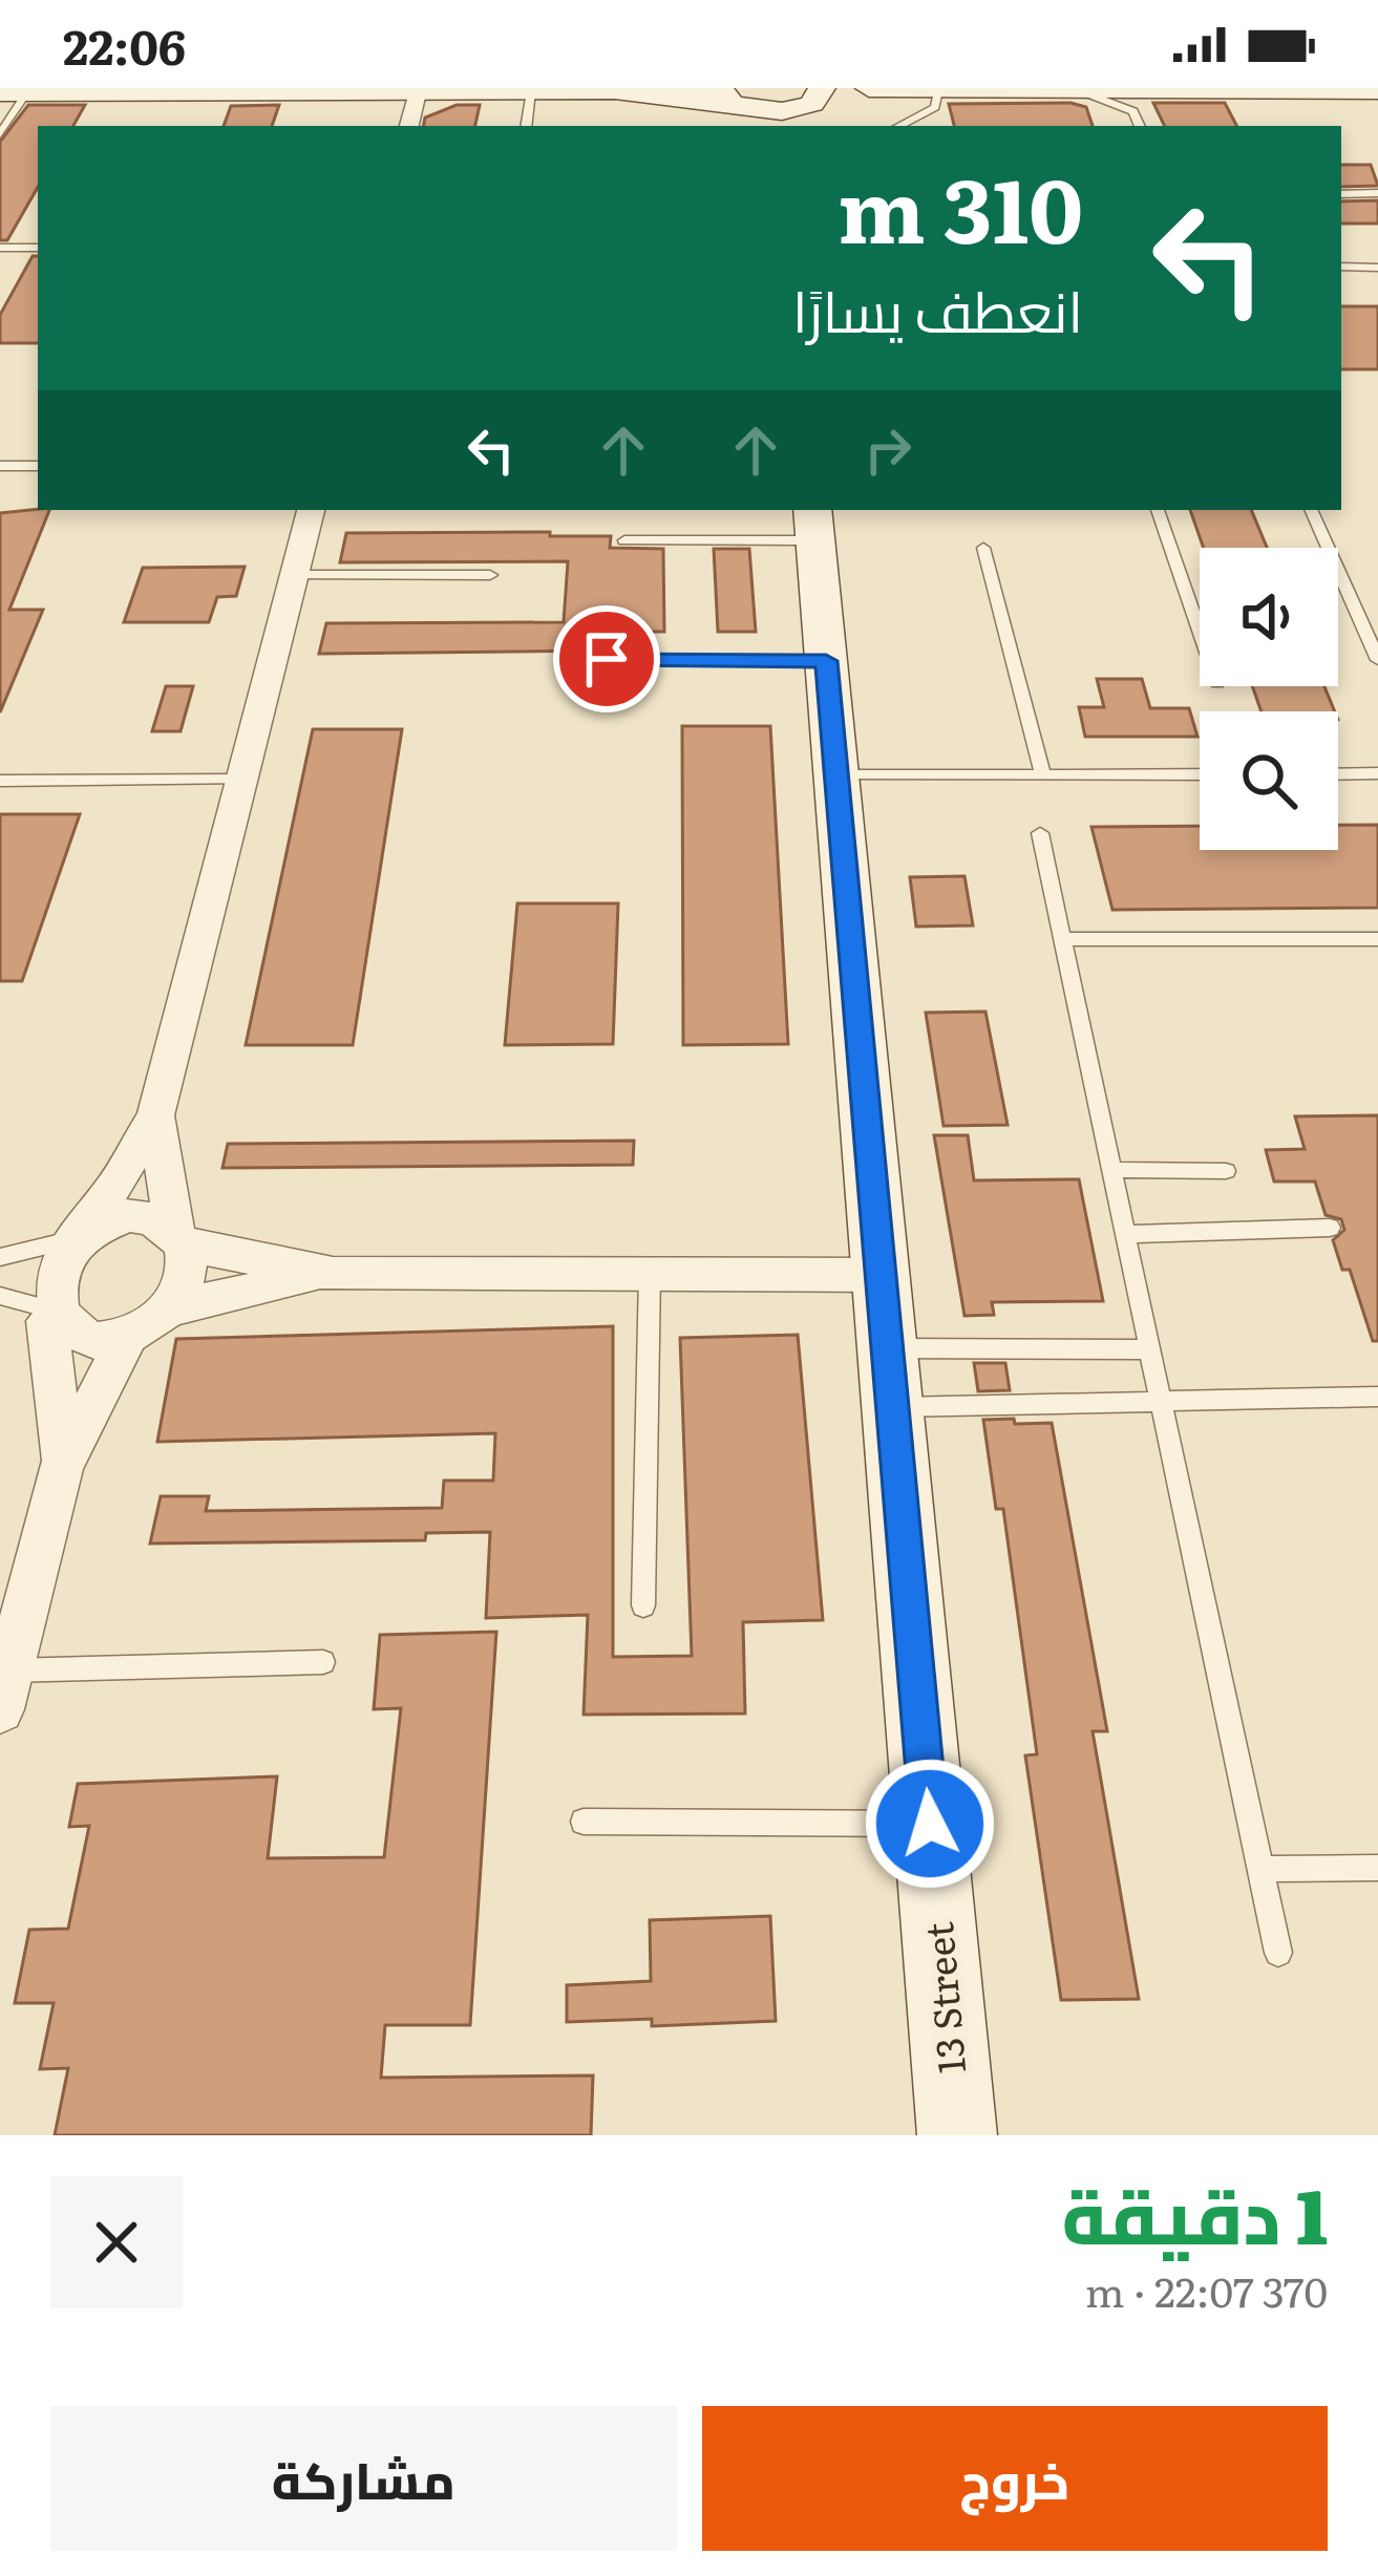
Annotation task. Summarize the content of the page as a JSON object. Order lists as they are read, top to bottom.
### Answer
{
  "streets": {
    "street": ["13 Street"]
  },
  "page": {
    "status": "22:06",
    "turn": ["310 m", "انعطف يسارًا"],
    "heading": ["1 دقيقة", "370 m · 22:07"],
    "buttons": ["خروج", "مشاركة"]
  }
}
